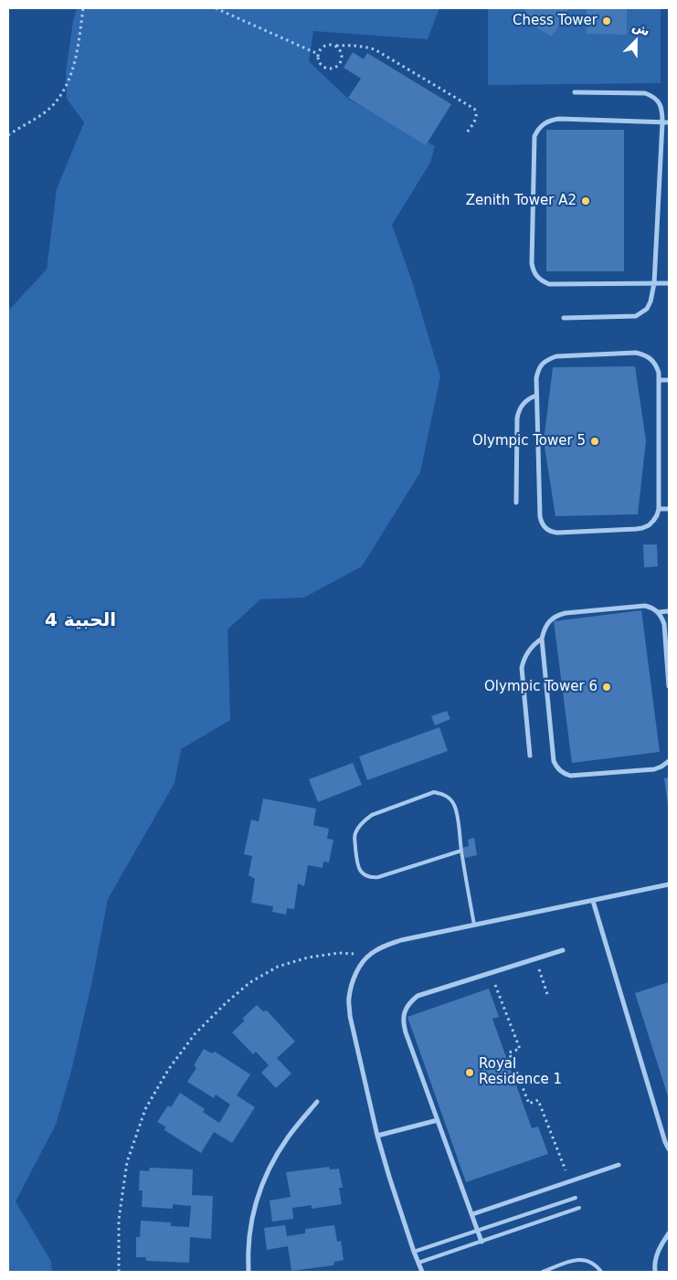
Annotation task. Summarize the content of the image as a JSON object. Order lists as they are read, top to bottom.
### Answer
{
  "districts": ["الحبية 4"],
  "places": [
    "Chess Tower",
    "Zenith Tower A2",
    "Olympic Tower 5",
    "Olympic Tower 6",
    "Royal Residence 1"
  ],
  "north": "top right"
}
